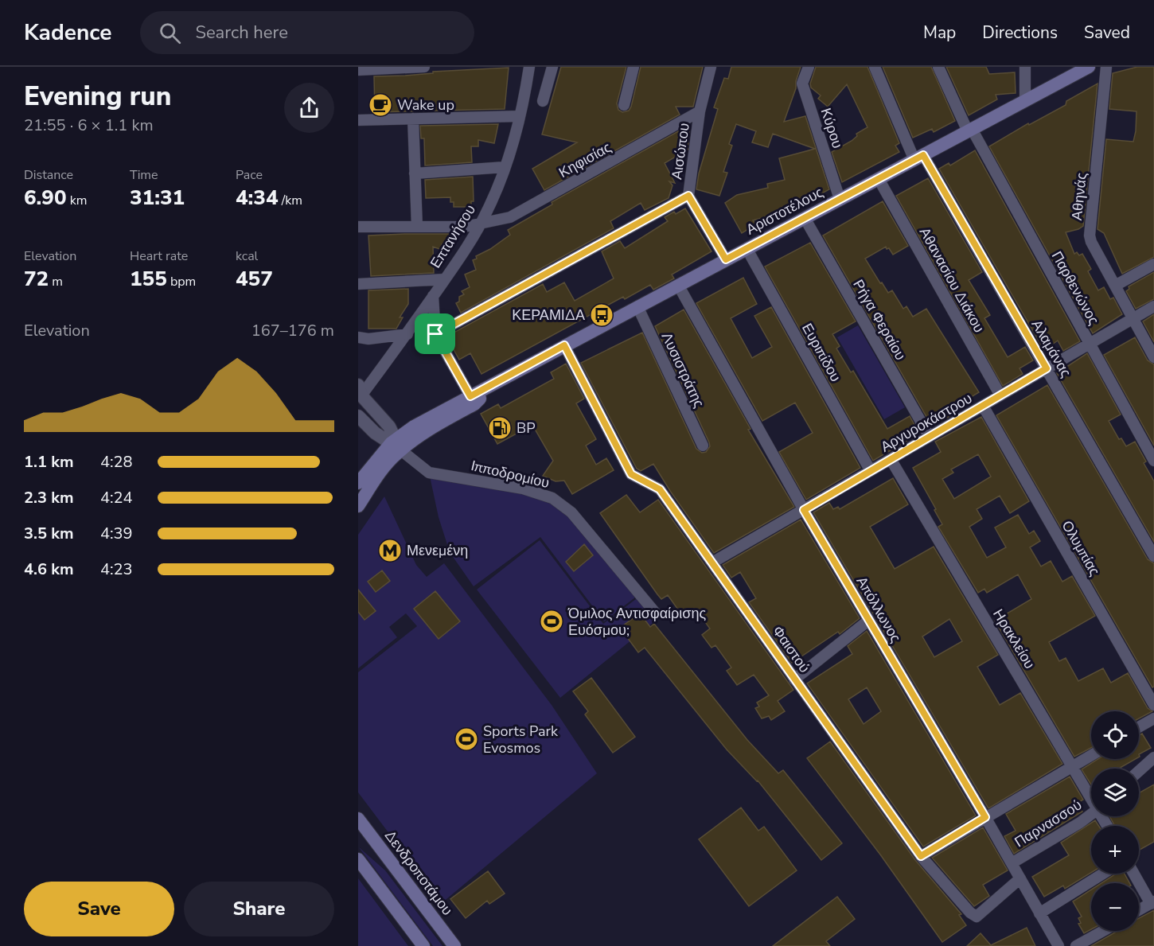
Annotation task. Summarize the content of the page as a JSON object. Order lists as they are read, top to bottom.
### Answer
{
  "streets": {
    "main road": ["Αριστοτέλους", "Δενδροποτάμου"],
    "street": [
      "Κύρου",
      "Αισώπου",
      "Κηφισίας",
      "Αθηνάς",
      "Επτανήσου",
      "Αθανασίου Διάκου",
      "Παρθενώνος",
      "Ρήγα Φεραίου",
      "Αλαμάνας",
      "Ευριπίδου",
      "Λυσιστράτης",
      "Αργυροκάστρου",
      "Ιπποδρομίου",
      "Ολυμπίας",
      "Απόλλωνος",
      "Ηρακλείου",
      "Φαιστού",
      "Παρνασσού"
    ]
  },
  "crossings": [
    ["Κύρου", "Αριστοτέλους"],
    ["Αισώπου", "Κηφισίας"],
    ["Αισώπου", "Αριστοτέλους"],
    ["Κηφισίας", "Επτανήσου"],
    ["Αθηνάς", "Αργυροκάστρου"],
    ["Αριστοτέλους", "Αθανασίου Διάκου"],
    ["Αριστοτέλους", "Παρθενώνος"],
    ["Αριστοτέλους", "Ρήγα Φεραίου"],
    ["Αριστοτέλους", "Αλαμάνας"],
    ["Αριστοτέλους", "Ευριπίδου"],
    ["Αριστοτέλους", "Λυσιστράτης"],
    ["Αριστοτέλους", "Ιπποδρομίου"],
    ["Αριστοτέλους", "Απόλλωνος"],
    ["Αριστοτέλους", "Φαιστού"],
    ["Αθανασίου Διάκου", "Αργυροκάστρου"],
    ["Παρθενώνος", "Αργυροκάστρου"],
    ["Ρήγα Φεραίου", "Αργυροκάστρου"],
    ["Αλαμάνας", "Αργυροκάστρου"],
    ["Ευριπίδου", "Αργυροκάστρου"],
    ["Αργυροκάστρου", "Ολυμπίας"],
    ["Αργυροκάστρου", "Απόλλωνος"],
    ["Αργυροκάστρου", "Ηρακλείου"],
    ["Αργυροκάστρου", "Φαιστού"],
    ["Απόλλωνος", "Φαιστού"],
    ["Απόλλωνος", "Παρνασσού"]
  ],
  "places": {
    "cafe": ["Wake up"],
    "bus stop": ["ΚΕΡΑΜΙΔΑ"],
    "fuel station": ["BP"],
    "metro station": ["Μενεμένη"],
    "sports": ["Όμιλος Αντισφαίρισης Ευόσμου;", "Sports Park Evosmos"]
  },
  "page": {
    "header": "Kadence",
    "search": "Search here",
    "nav": ["Map", "Directions", "Saved"],
    "heading": ["Evening run", "21:55 · 6 × 1.1 km"],
    "stats": [
      ["Distance", "6.90 km"],
      ["Time", "31:31"],
      ["Pace", "4:34 /km"],
      ["Elevation", "72 m"],
      ["Heart rate", "155 bpm"],
      ["kcal", "457"]
    ],
    "chart": ["Elevation", "167–176 m"],
    "list": [
      {
        "name": "1.1 km",
        "note": "4:28"
      },
      {
        "name": "2.3 km",
        "note": "4:24"
      },
      {
        "name": "3.5 km",
        "note": "4:39"
      },
      {
        "name": "4.6 km",
        "note": "4:23"
      }
    ],
    "map_buttons": ["+", "−"],
    "buttons": ["Save", "Share"]
  }
}
